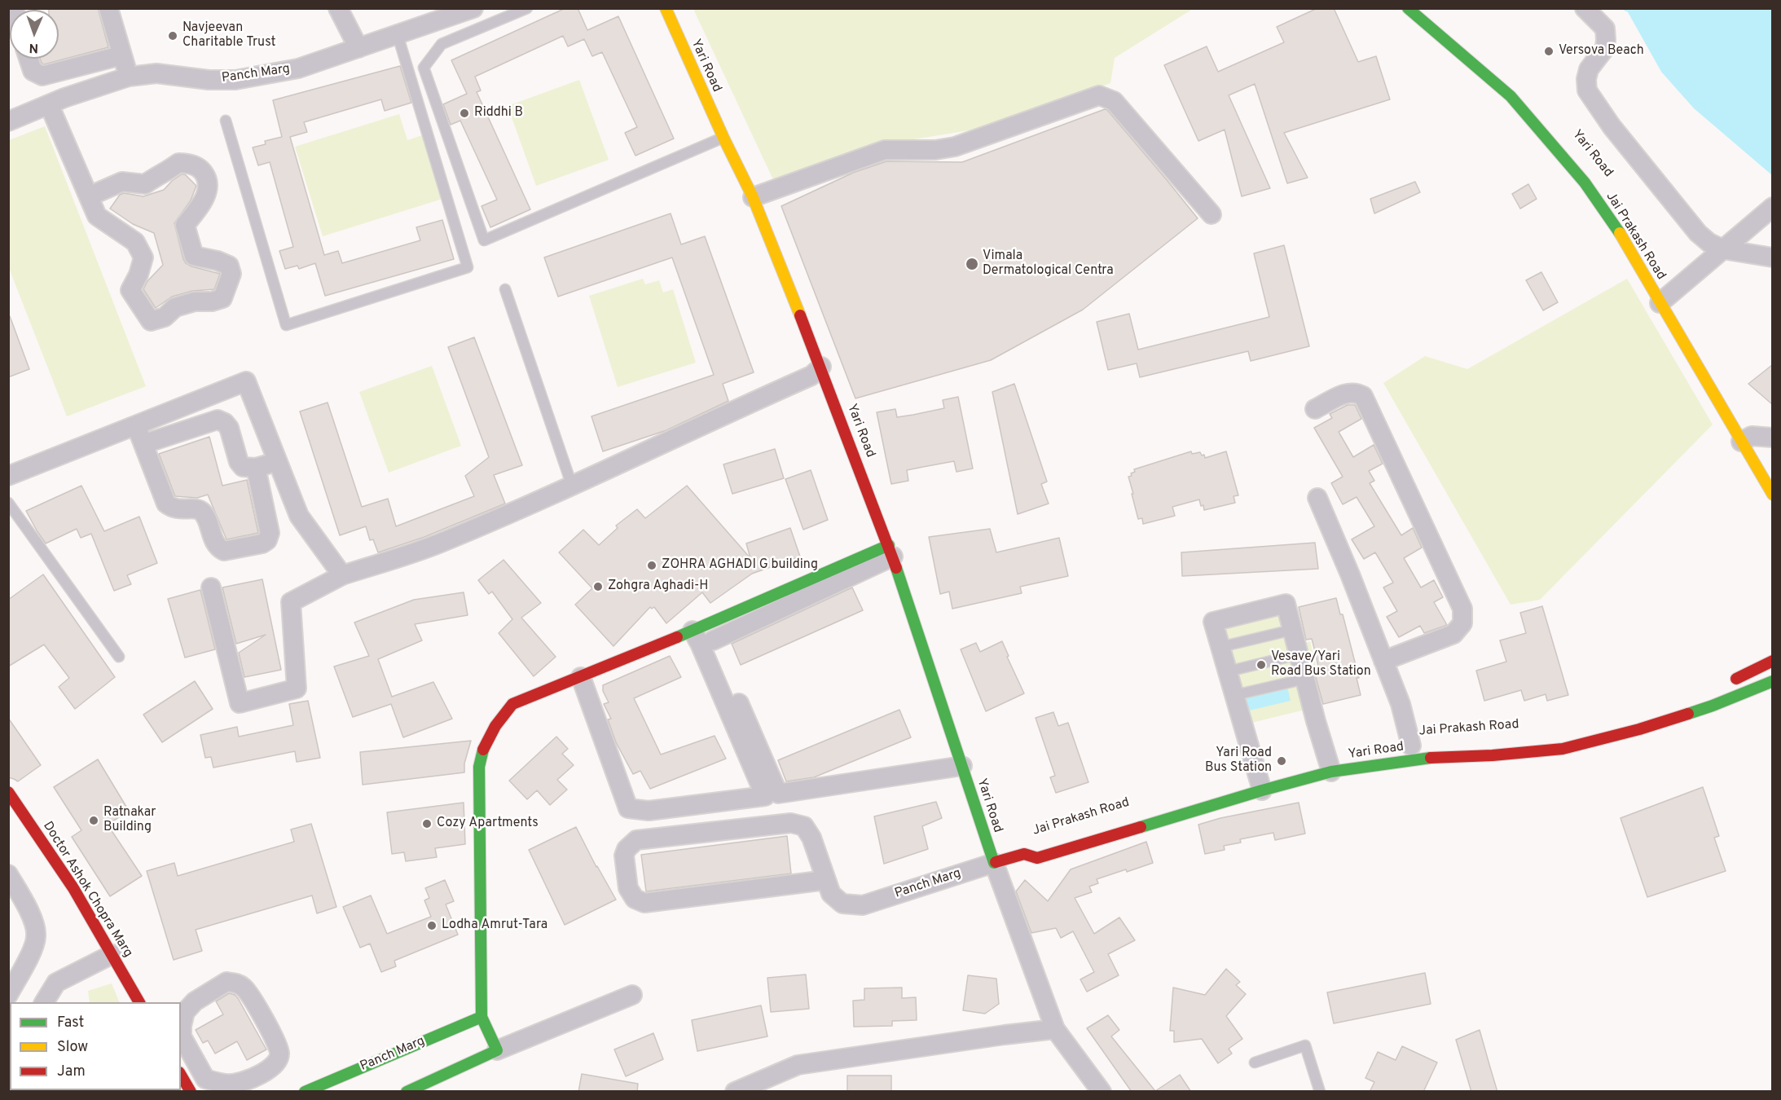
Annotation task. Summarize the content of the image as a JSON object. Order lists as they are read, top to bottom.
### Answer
{
  "streets": {
    "street": [
      "Yari Road",
      "Panch Marg",
      "Jai Prakash Road",
      "Doctor Ashok Chopra Marg"
    ]
  },
  "crossings": [
    ["Yari Road", "Panch Marg"]
  ],
  "places": [
    "Navjeevan Charitable Trust",
    "Versova Beach",
    "Riddhi B",
    "Vimala Dermatological Centra",
    "ZOHRA AGHADI G building",
    "Zohgra Aghadi-H",
    "Vesave/Yari Road Bus Station",
    "Yari Road Bus Station",
    "Ratnakar Building",
    "Cozy Apartments",
    "Lodha Amrut-Tara"
  ],
  "legend": ["Fast", "Slow", "Jam"],
  "north": "bottom"
}
